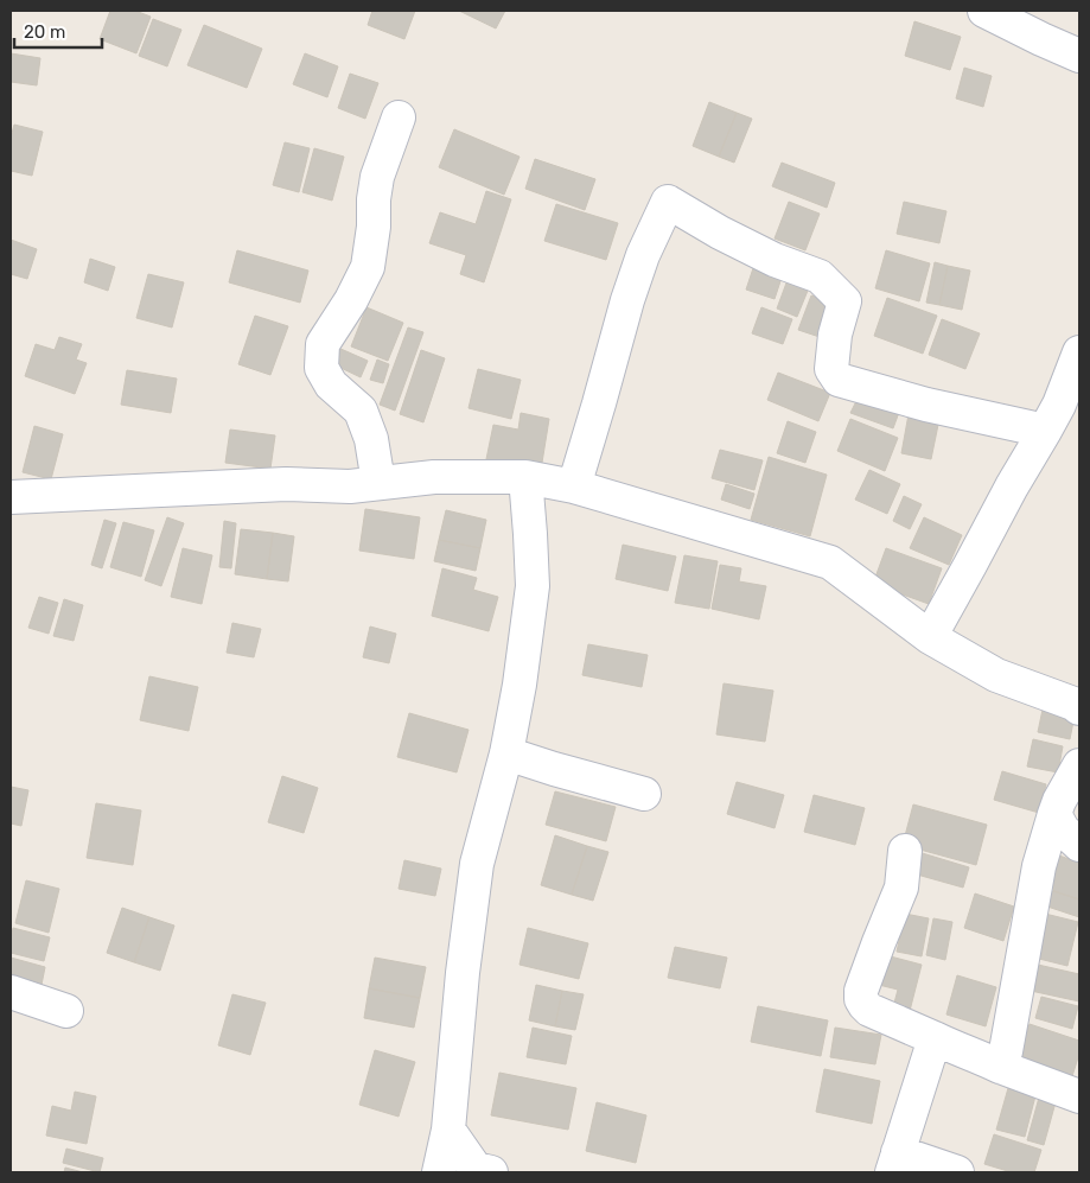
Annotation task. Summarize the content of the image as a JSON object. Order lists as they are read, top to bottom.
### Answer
{
  "scale_bar": "20 m"
}
